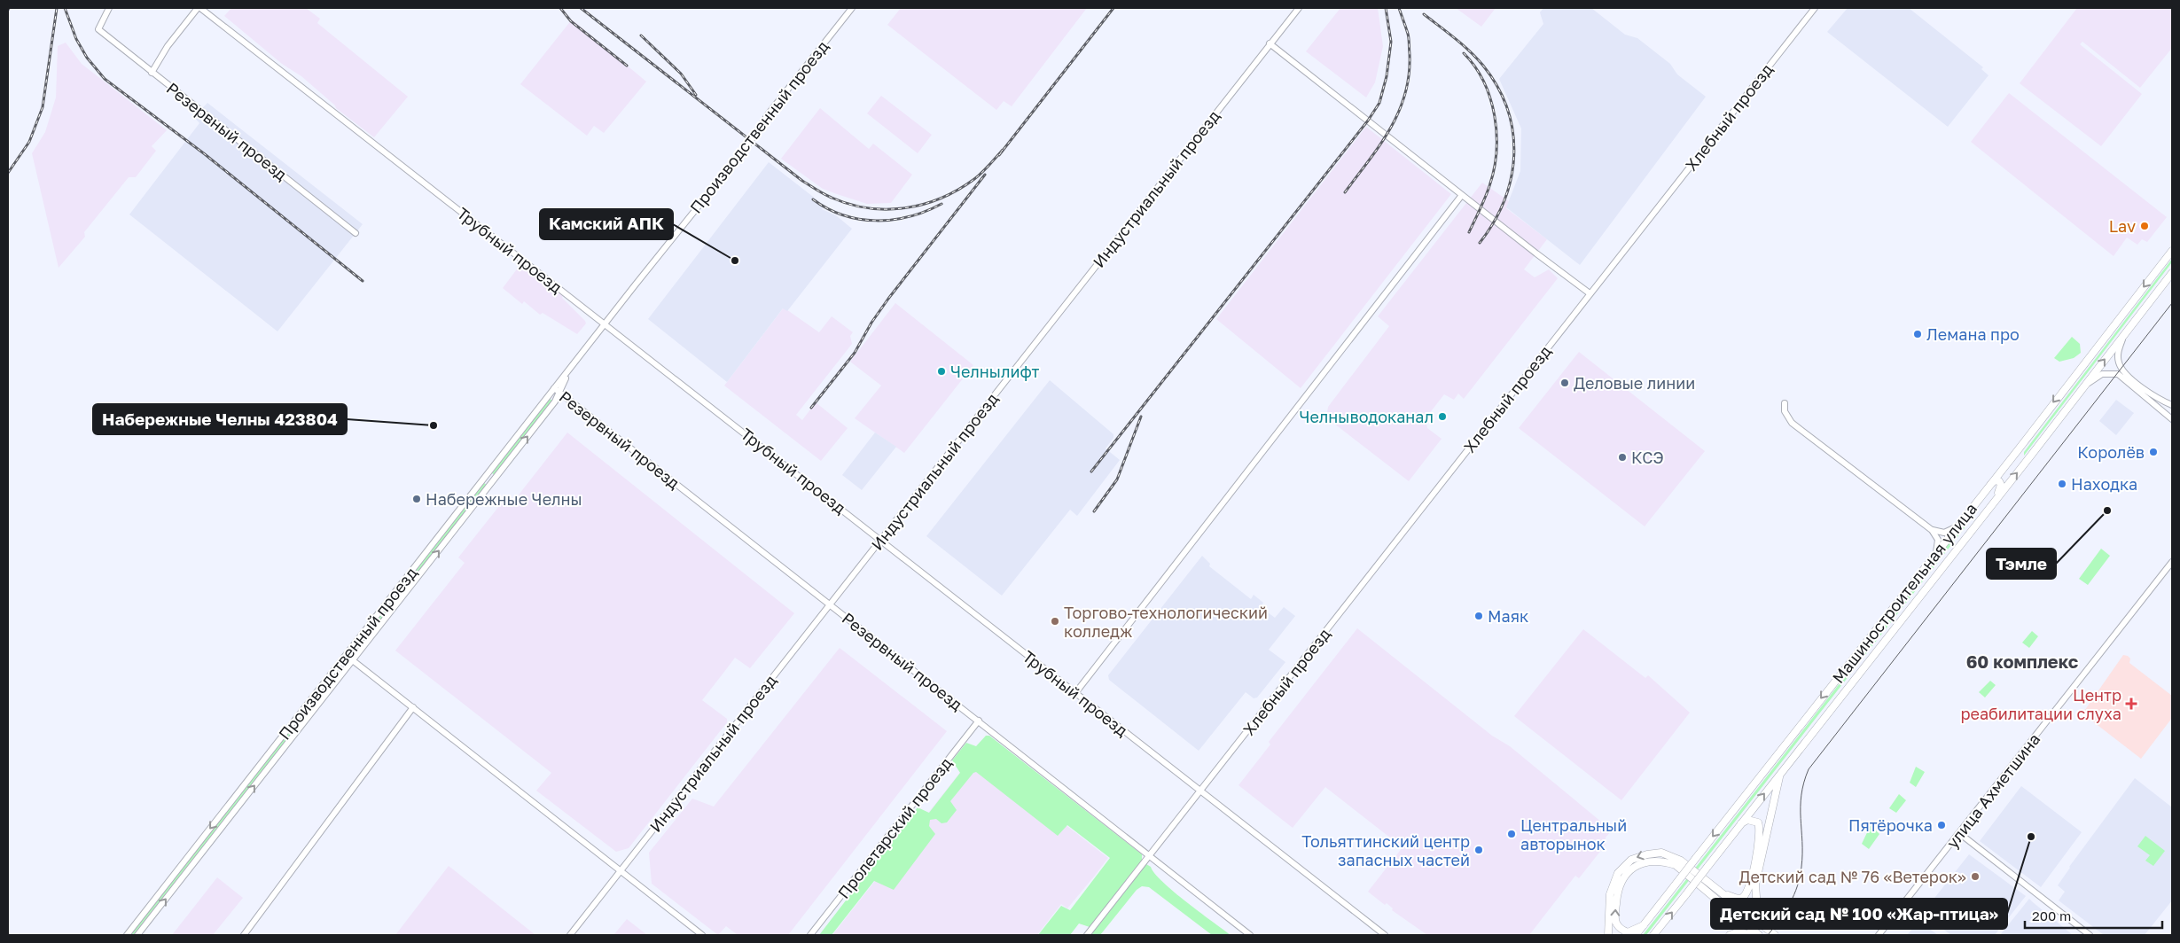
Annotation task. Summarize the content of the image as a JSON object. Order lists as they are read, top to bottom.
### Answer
{
  "streets": {
    "main road": ["Машиностроительная улица"],
    "street": [
      "Хлебный проезд",
      "Производственный проезд",
      "Резервный проезд",
      "Индустриальный проезд",
      "Трубный проезд",
      "улица Ахметшина",
      "Пролетарский проезд"
    ]
  },
  "crossings": [
    ["Хлебный проезд", "Резервный проезд"],
    ["Хлебный проезд", "Трубный проезд"],
    ["Производственный проезд", "Резервный проезд"],
    ["Производственный проезд", "Трубный проезд"],
    ["Резервный проезд", "Индустриальный проезд"],
    ["Резервный проезд", "Пролетарский проезд"],
    ["Индустриальный проезд", "Трубный проезд"]
  ],
  "districts": ["60 комплекс"],
  "places": {
    "other": [
      "Lav",
      "Камский АПК",
      "Лемана про",
      "Челнылифт",
      "Деловые линии",
      "Челныводоканал",
      "Набережные Челны 423804",
      "Королёв",
      "КСЭ",
      "Находка",
      "Набережные Челны",
      "Тэмле",
      "Маяк",
      "Торгово-технологический колледж",
      "Пятёрочка",
      "Центральный авторынок",
      "Детский сад № 100 «Жар-птица»",
      "Тольяттинский центр запасных частей",
      "Детский сад № 76 «Ветерок»"
    ],
    "health": ["Центр реабилитации слуха"]
  },
  "scale_bar": "200 m"
}
